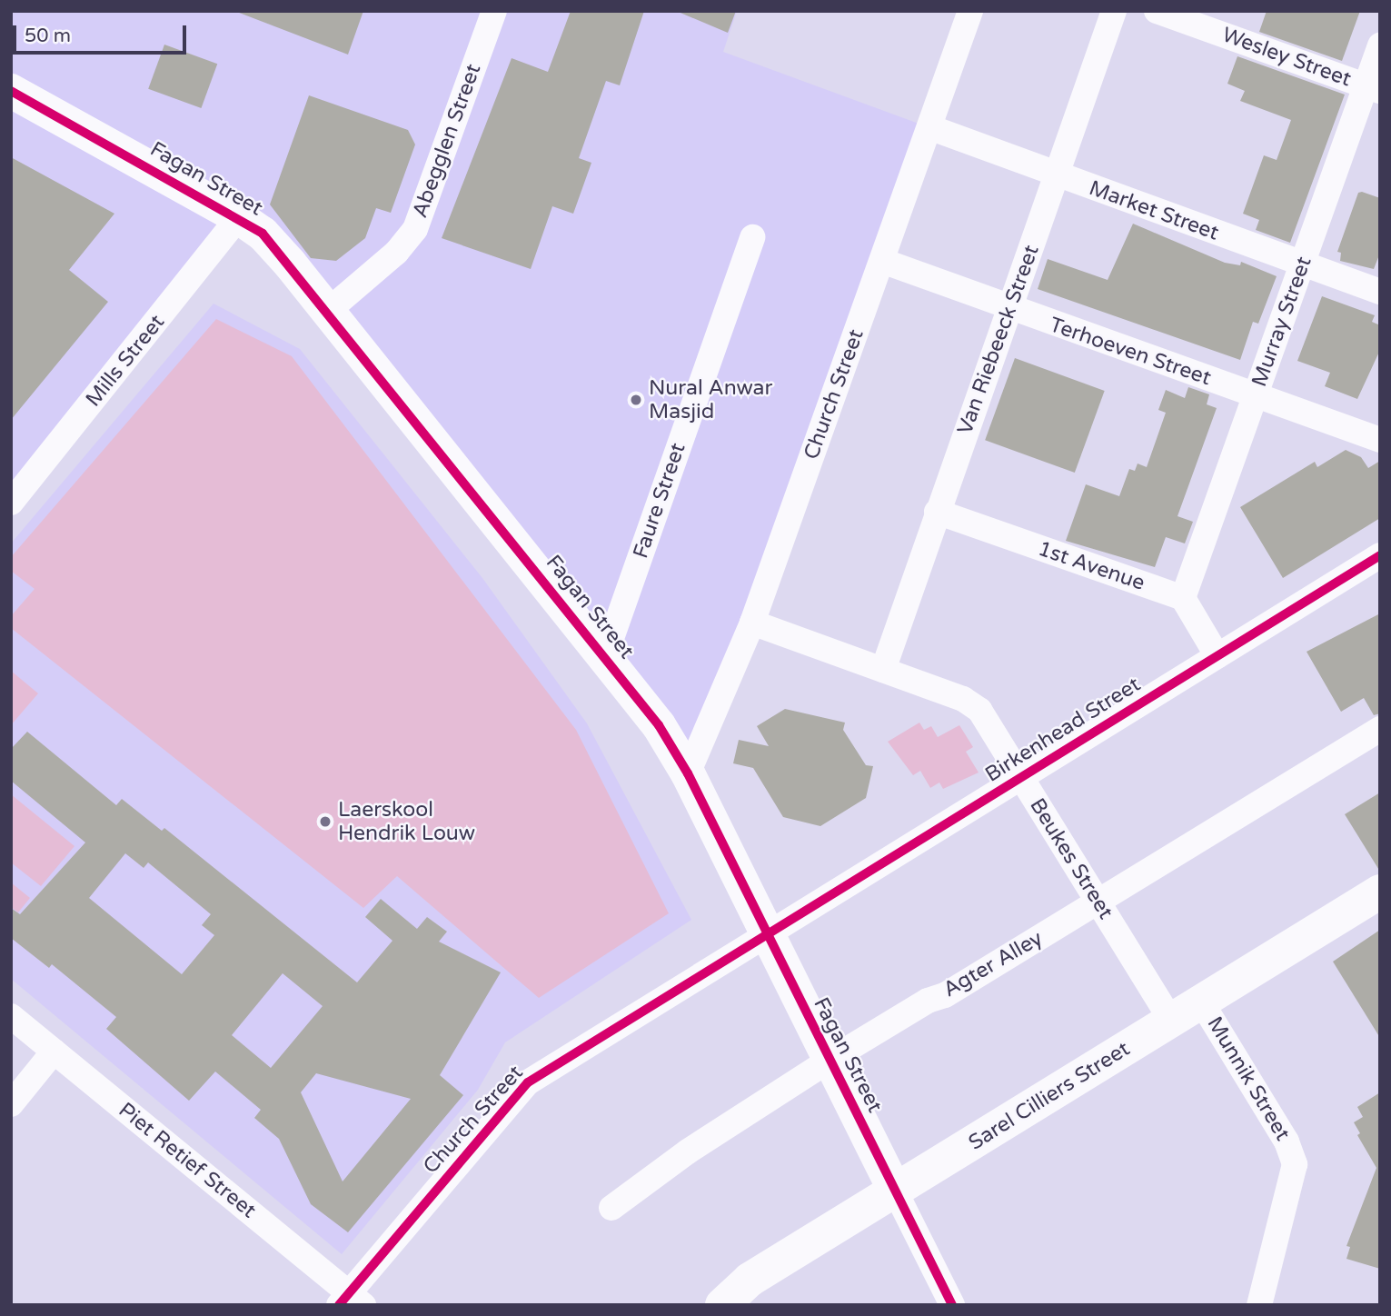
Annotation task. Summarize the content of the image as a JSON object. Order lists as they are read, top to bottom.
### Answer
{
  "streets": {
    "street": [
      "Wesley Street",
      "Abegglen Street",
      "Fagan Street",
      "Market Street",
      "Murray Street",
      "Van Riebeeck Street",
      "Terhoeven Street",
      "Mills Street",
      "Church Street",
      "Faure Street",
      "1st Avenue",
      "Birkenhead Street",
      "Beukes Street",
      "Agter Alley",
      "Munnik Street",
      "Sarel Cilliers Street",
      "Piet Retief Street"
    ]
  },
  "crossings": [
    ["Wesley Street", "Murray Street"],
    ["Abegglen Street", "Fagan Street"],
    ["Fagan Street", "Mills Street"],
    ["Fagan Street", "Church Street"],
    ["Fagan Street", "Faure Street"],
    ["Fagan Street", "Birkenhead Street"],
    ["Fagan Street", "Agter Alley"],
    ["Fagan Street", "Sarel Cilliers Street"],
    ["Market Street", "Murray Street"],
    ["Market Street", "Van Riebeeck Street"],
    ["Market Street", "Church Street"],
    ["Murray Street", "Terhoeven Street"],
    ["Murray Street", "1st Avenue"],
    ["Van Riebeeck Street", "Terhoeven Street"],
    ["Van Riebeeck Street", "1st Avenue"],
    ["Van Riebeeck Street", "Beukes Street"],
    ["Terhoeven Street", "Church Street"],
    ["Church Street", "Birkenhead Street"],
    ["Church Street", "Beukes Street"],
    ["Church Street", "Piet Retief Street"],
    ["Birkenhead Street", "Beukes Street"],
    ["Beukes Street", "Agter Alley"],
    ["Beukes Street", "Sarel Cilliers Street"],
    ["Munnik Street", "Sarel Cilliers Street"]
  ],
  "places": ["Nural Anwar Masjid", "Laerskool Hendrik Louw"],
  "scale_bar": "50 m"
}
